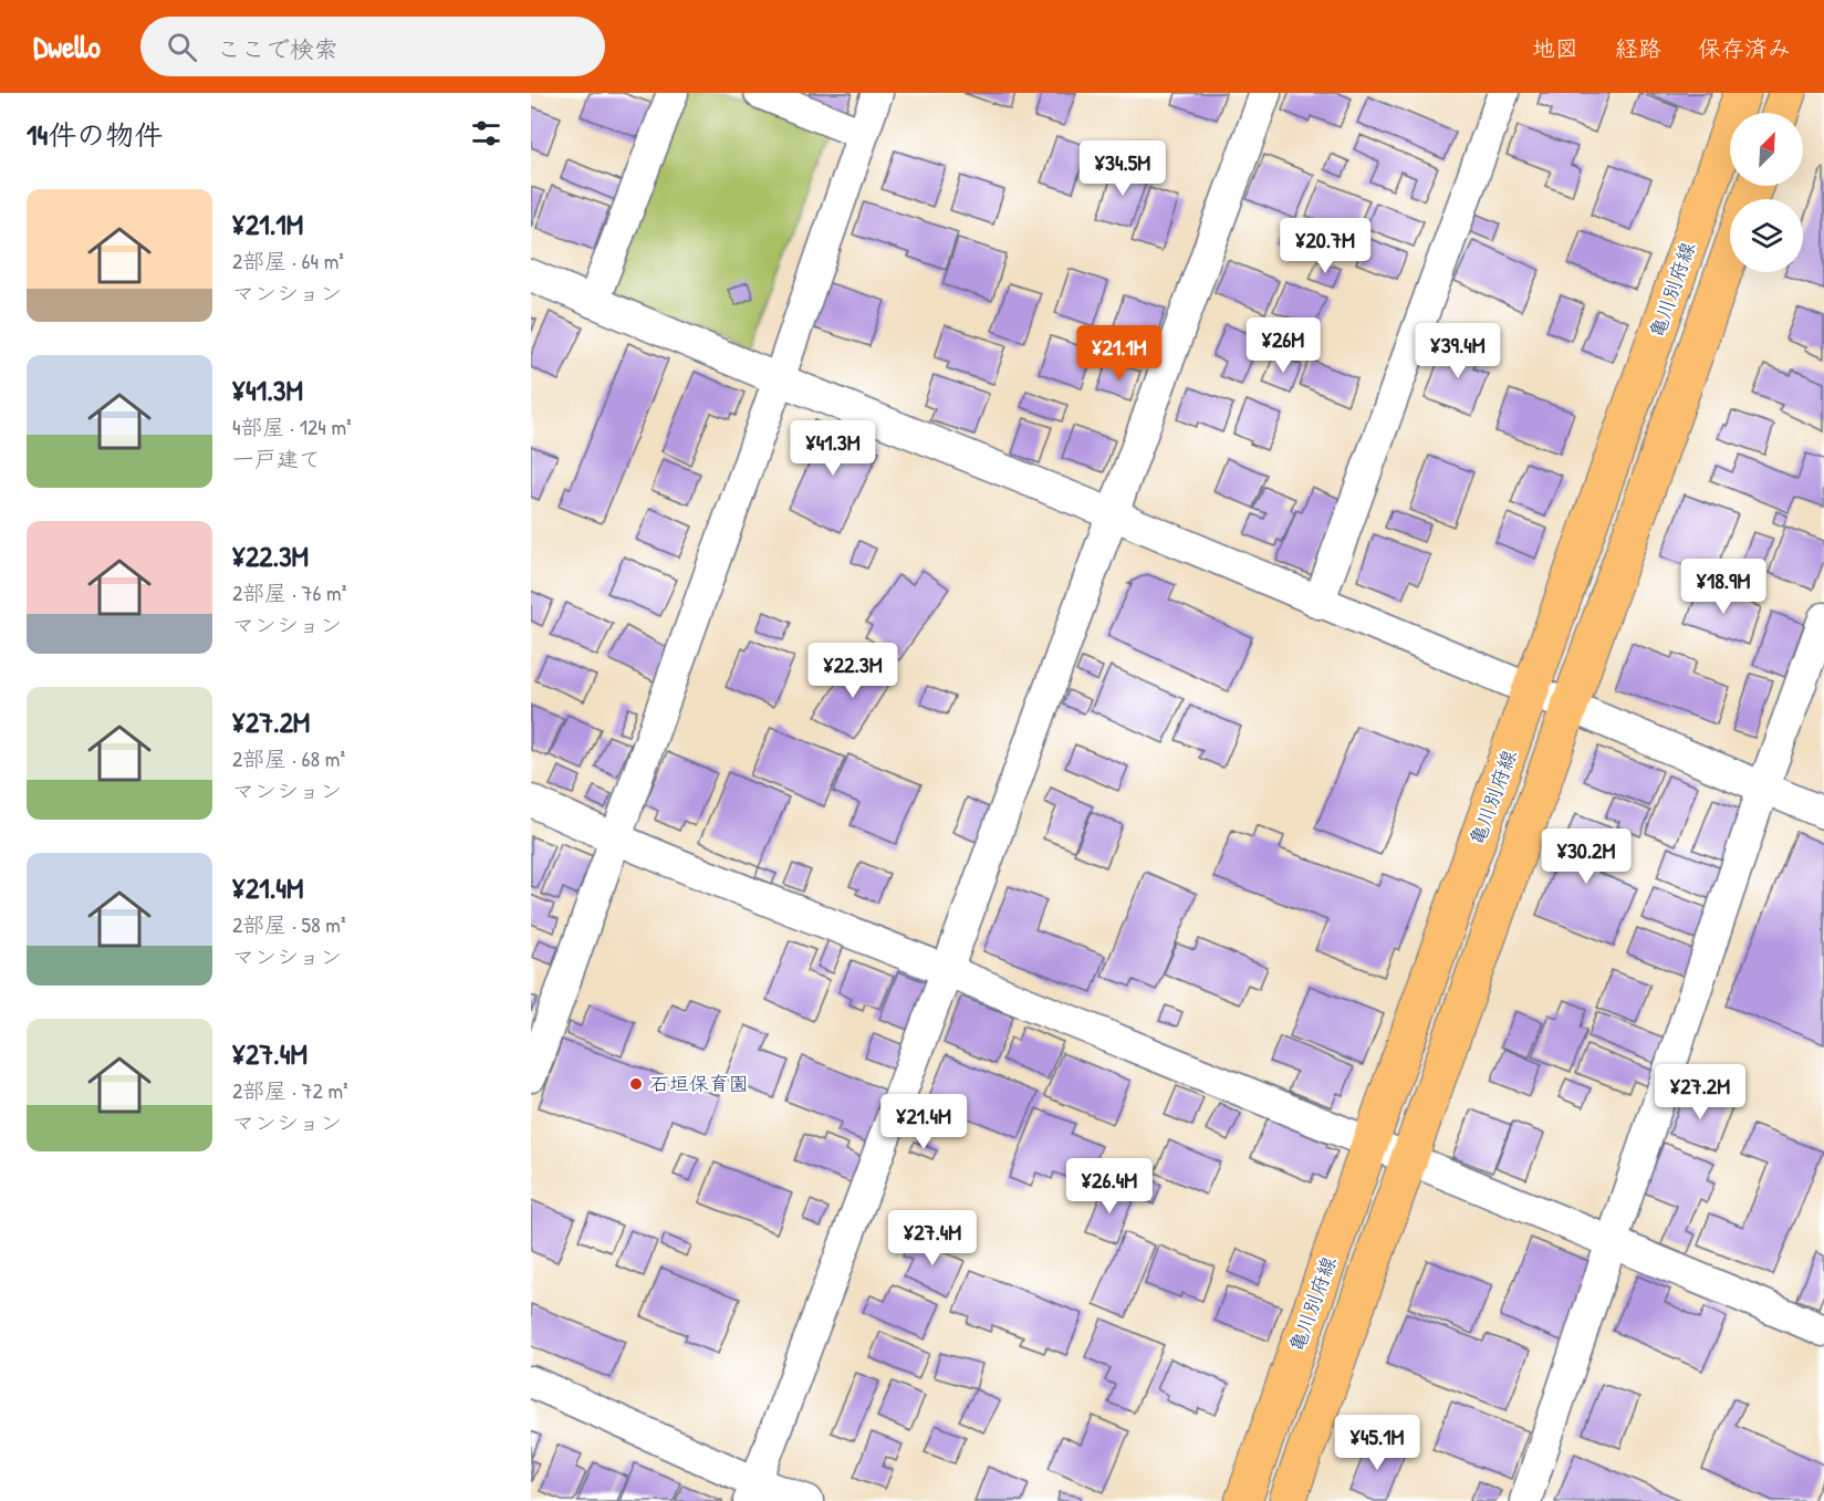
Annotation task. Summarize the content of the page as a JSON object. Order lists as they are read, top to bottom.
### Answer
{
  "streets": {
    "main road": ["亀川別府線"]
  },
  "places": ["石垣保育園"],
  "north": "top right",
  "page": {
    "header": "Dwello",
    "search": "ここで検索",
    "nav": ["地図", "経路", "保存済み"],
    "heading": "14件の物件",
    "price": [
      "¥34.5M",
      "¥20.7M",
      "¥26M",
      "¥39.4M",
      "¥21.1M",
      "¥41.3M",
      "¥18.9M",
      "¥22.3M",
      "¥30.2M",
      "¥27.2M",
      "¥21.4M",
      "¥26.4M",
      "¥27.4M",
      "¥45.1M"
    ],
    "list": [
      {
        "name": "¥21.1M",
        "note": "2部屋 · 64 m² · マンション"
      },
      {
        "name": "¥41.3M",
        "note": "4部屋 · 124 m² · 一戸建て"
      },
      {
        "name": "¥22.3M",
        "note": "2部屋 · 76 m² · マンション"
      },
      {
        "name": "¥27.2M",
        "note": "2部屋 · 68 m² · マンション"
      },
      {
        "name": "¥21.4M",
        "note": "2部屋 · 58 m² · マンション"
      },
      {
        "name": "¥27.4M",
        "note": "2部屋 · 72 m² · マンション"
      }
    ]
  }
}
